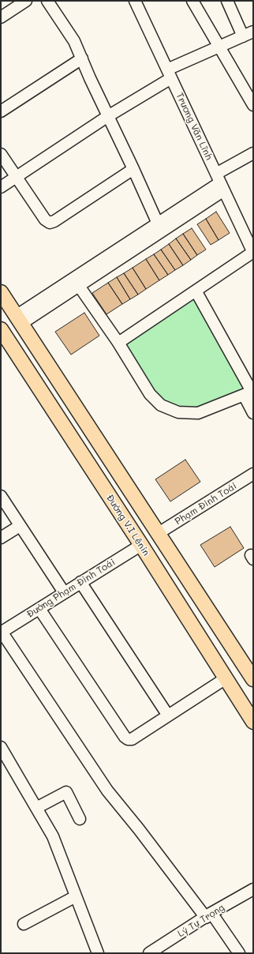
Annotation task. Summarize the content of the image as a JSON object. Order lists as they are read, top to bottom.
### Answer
{
  "streets": {
    "main road": ["Đường V.I Lênin"],
    "street": [
      "Trương Văn Lĩnh",
      "Phạm Đình Toái",
      "Đường Phạm Đình Toái",
      "Lý Tự Trọng"
    ]
  },
  "crossings": [
    ["Đường V.I Lênin", "Đường Phạm Đình Toái"]
  ]
}
